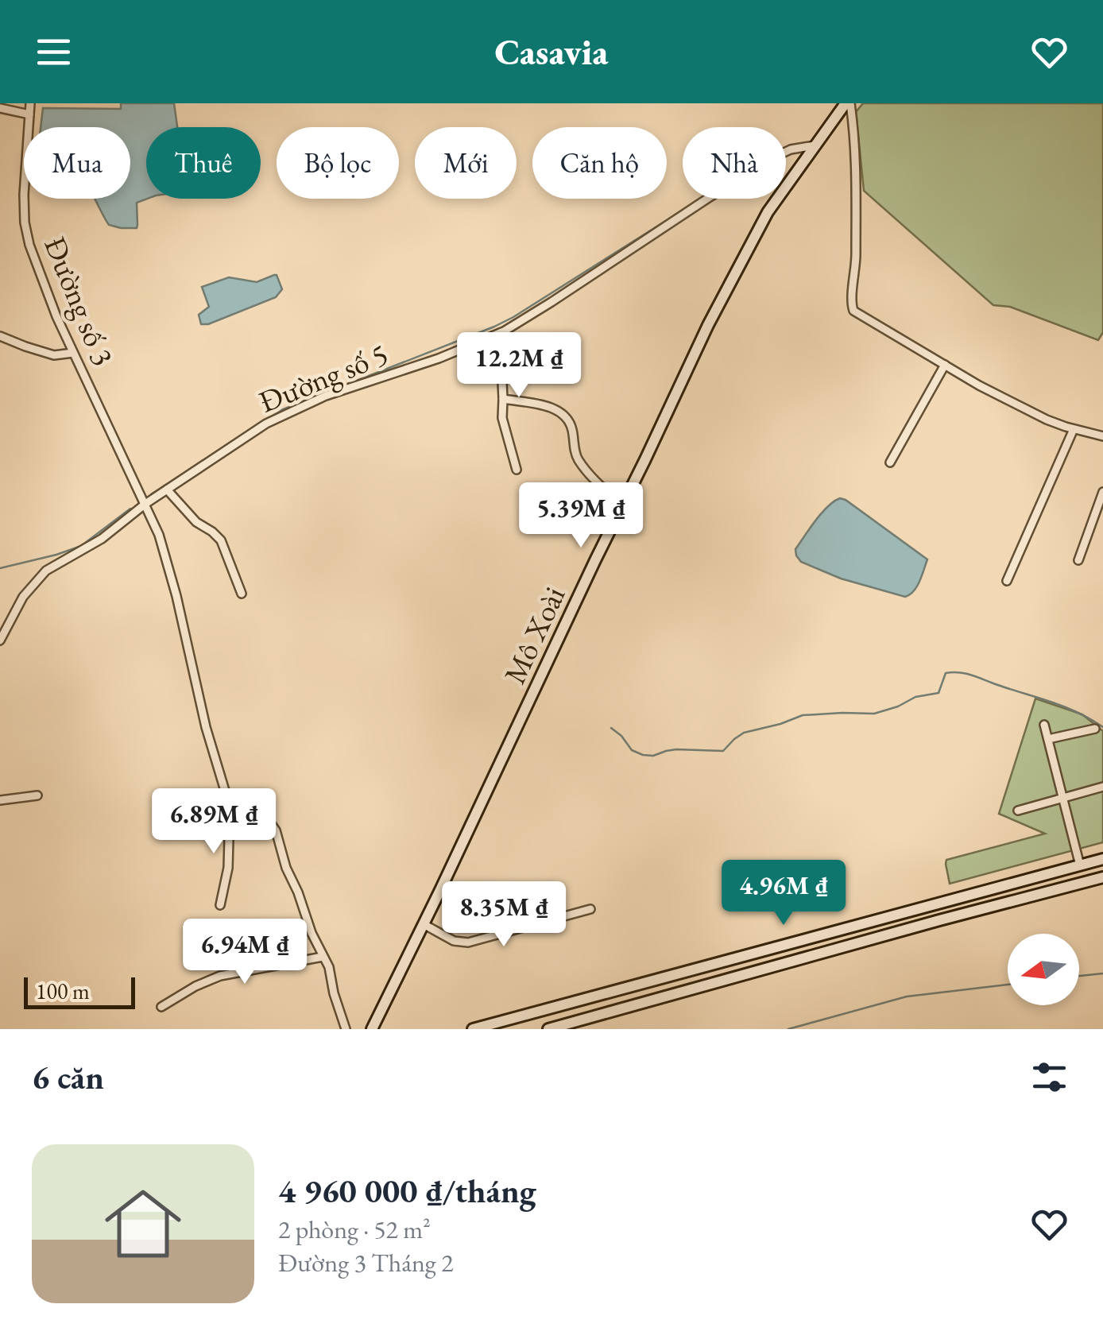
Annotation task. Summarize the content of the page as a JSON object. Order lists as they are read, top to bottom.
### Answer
{
  "streets": {
    "main road": ["Mô Xoài"],
    "street": ["Đường số 3", "Đường số 5"]
  },
  "crossings": [
    ["Đường số 3", "Đường số 5"],
    ["Đường số 5", "Mô Xoài"]
  ],
  "scale_bar": "100 m",
  "north": "left",
  "page": {
    "header": "Casavia",
    "chip": [
      "Mua",
      "Thuê",
      "Bộ lọc",
      "Mới",
      "Căn hộ",
      "Nhà"
    ],
    "price": [
      "12.2M ₫",
      "5.39M ₫",
      "6.89M ₫",
      "4.96M ₫",
      "8.35M ₫",
      "6.94M ₫"
    ],
    "scale": "100 m",
    "heading": "6 căn",
    "list": [
      {
        "name": "4 960 000 ₫/tháng",
        "note": "2 phòng · 52 m² · Đường 3 Tháng 2"
      }
    ]
  }
}
